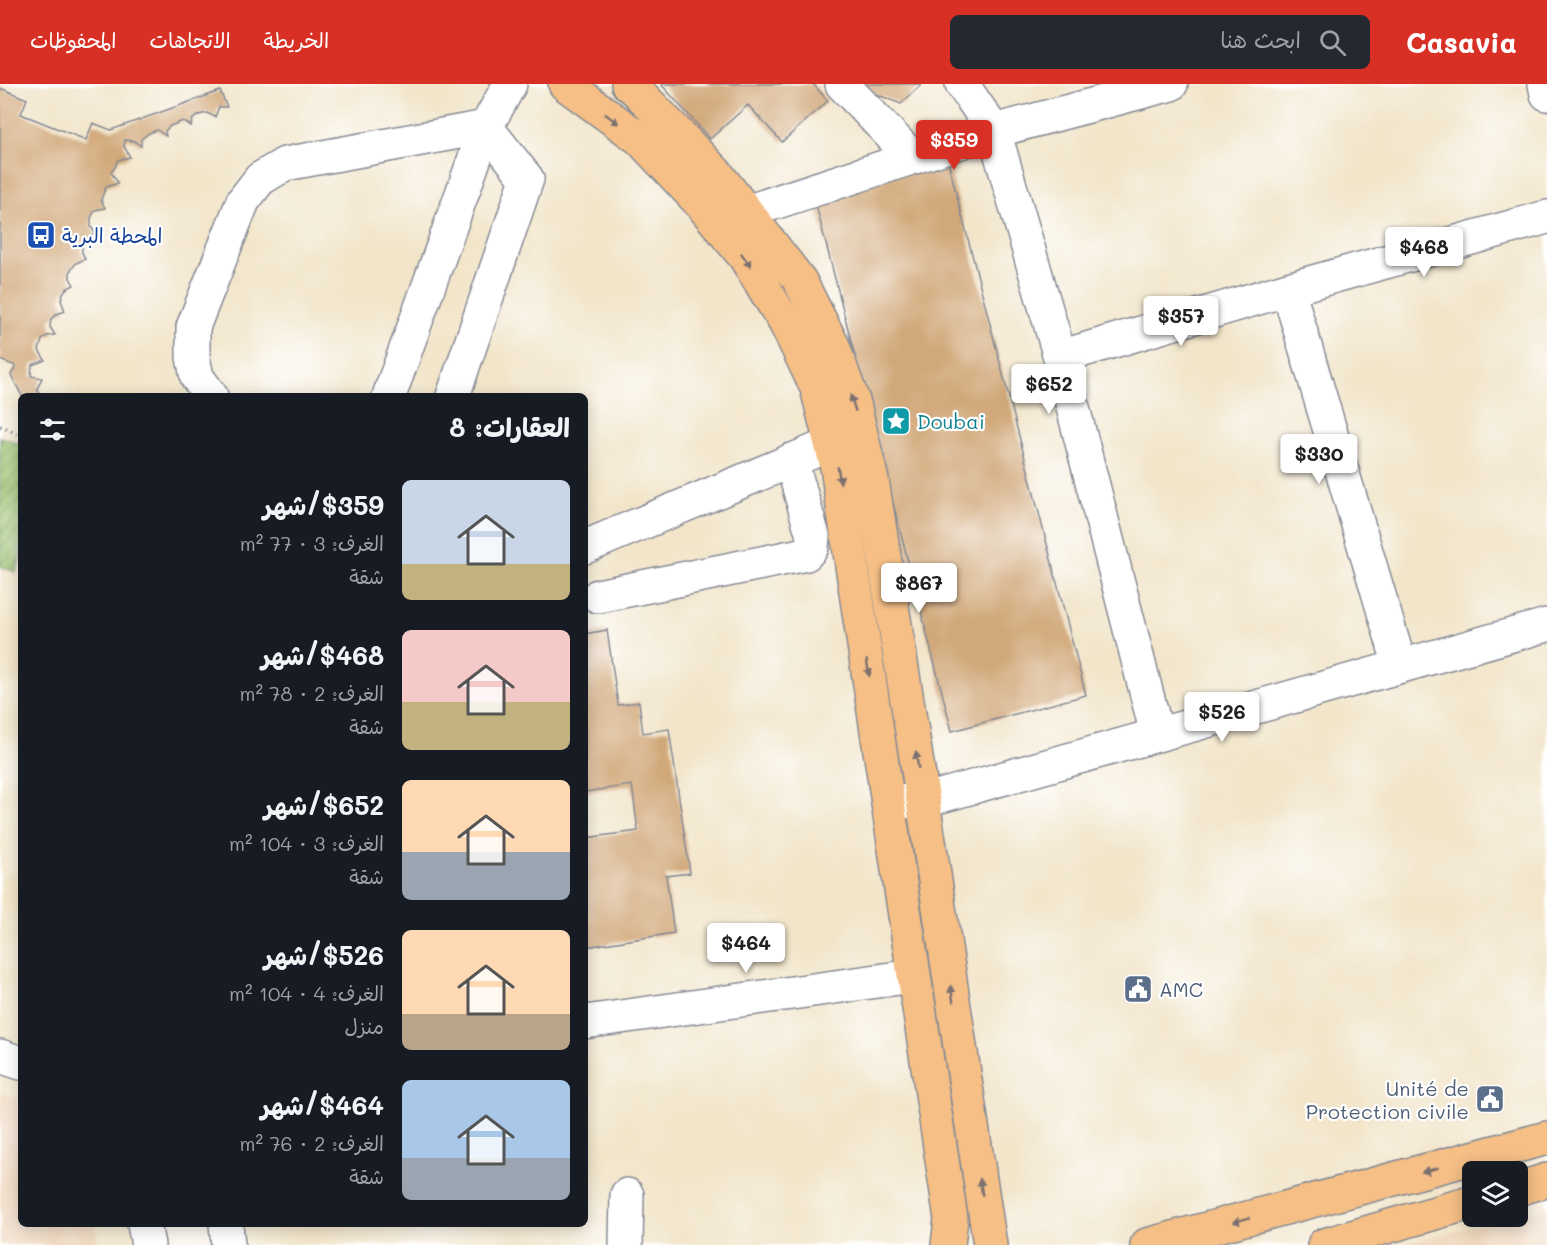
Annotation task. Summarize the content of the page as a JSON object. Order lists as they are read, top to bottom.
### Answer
{
  "places": {
    "bus stop": ["المحطة البرية"],
    "place": ["Doubai"],
    "public building": ["AMC", "Unité de Protection civile"]
  },
  "page": {
    "header": "Casavia",
    "search": "ابحث هنا",
    "nav": ["الخريطة", "الاتجاهات", "المحفوظات"],
    "price": [
      "$359",
      "$468",
      "$357",
      "$652",
      "$330",
      "$867",
      "$526",
      "$464"
    ],
    "heading": "العقارات: 8",
    "list": [
      {
        "name": "$359/شهر",
        "note": "الغرف: 3 · 77 m² · شقة"
      },
      {
        "name": "$468/شهر",
        "note": "الغرف: 2 · 78 m² · شقة"
      },
      {
        "name": "$652/شهر",
        "note": "الغرف: 3 · 104 m² · شقة"
      },
      {
        "name": "$526/شهر",
        "note": "الغرف: 4 · 104 m² · منزل"
      },
      {
        "name": "$464/شهر",
        "note": "الغرف: 2 · 76 m² · شقة"
      }
    ]
  }
}
